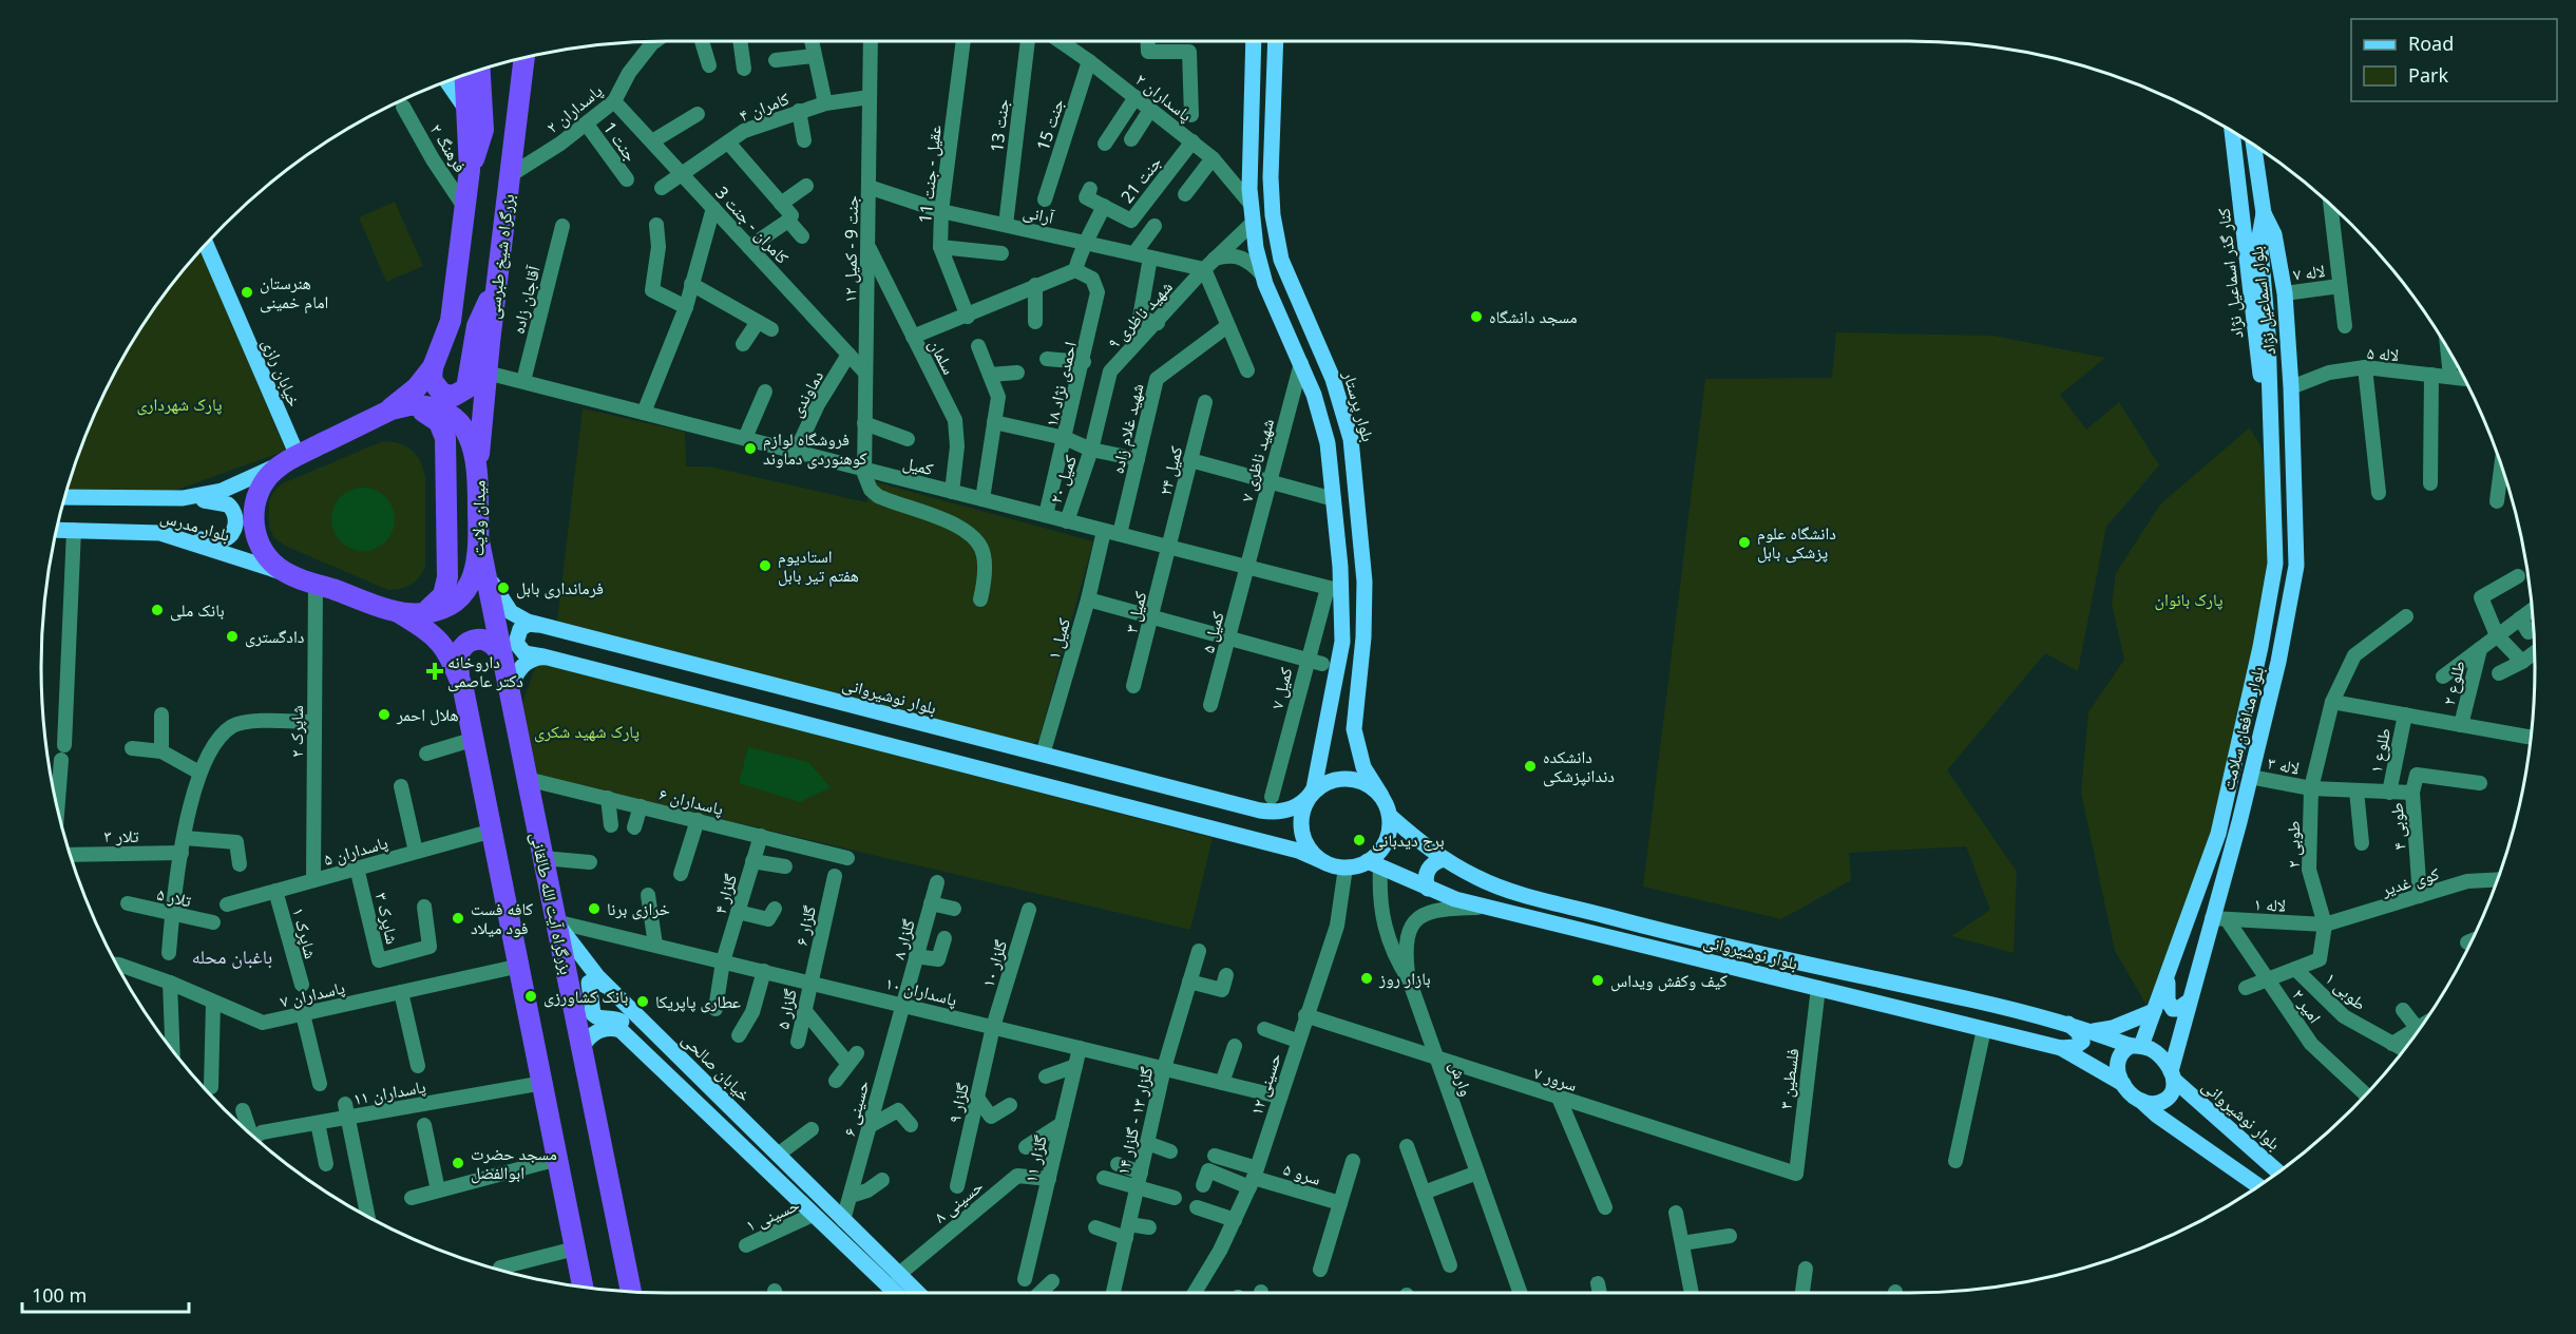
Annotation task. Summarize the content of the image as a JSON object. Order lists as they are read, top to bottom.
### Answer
{
  "streets": {
    "highway": ["بزرگراه شیخ طبرسی", "میدان ولایت", "بزرگراه آیت الله طالقانی"],
    "main road": [
      "کنار گذر اسماعیل نژاد",
      "بلوار اسماعیل نژاد",
      "خیابان رازی",
      "بلوار پرستار",
      "بلوار مدرس",
      "بلوار نوشیروانی",
      "بلوار مدافعان سلامت",
      "خیابان صالحی"
    ],
    "street": [
      "پاسداران ۲",
      "کامران ۴",
      "جنت 15",
      "جنت 13",
      "جنت 1",
      "فرهنگ ۲",
      "عقیل - جنت 11",
      "جنت 21",
      "آرانی",
      "کامران - جنت 3",
      "جنت 9 - کمیل ۱۲",
      "لاله ۷",
      "آقاجان زاده",
      "شهید ناظری ۹",
      "لاله ۵",
      "سلمان",
      "احمدی نژاد ۱۸",
      "دماوندی",
      "شهید غلام زاده",
      "شهید ناظری ۷",
      "کمیل",
      "کمیل ۲۴",
      "کمیل ۲۰",
      "کمیل ۳",
      "کمیل ۵",
      "کمیل ۱",
      "طلوع ۲",
      "کمیل ۷",
      "شاپرک ۲",
      "طلوع ۱",
      "لاله ۳",
      "پاسداران ۶",
      "طوبی ۴",
      "تلار ۳",
      "طوبی ۲",
      "پاسداران ۵",
      "کوی غدیر",
      "گلزار ۴",
      "تلار ۵",
      "لاله ۱",
      "شاپرک ۳",
      "گلزار ۶",
      "شاپرک ۱",
      "گلزار ۸",
      "گلزار ۱۰",
      "پاسداران ١٠",
      "طوبی ۱",
      "پاسداران ۷",
      "امیر ۲",
      "گلزار ۵",
      "وارش",
      "سرور ۷",
      "فلسطین ۳",
      "حسینی ۱۲",
      "پاسداران ١١",
      "گلزار ٩",
      "حسینی ۶",
      "گلزار ۱۳ - گلزار ۱۴",
      "گلزار ١١",
      "سرو ۵",
      "حسینی ۸",
      "حسینی ۱"
    ]
  },
  "crossings": [
    ["پاسداران ۲", "جنت 15"],
    ["پاسداران ۲", "جنت 1"],
    ["پاسداران ۲", "جنت 21"],
    ["پاسداران ۲", "کامران - جنت 3"],
    ["پاسداران ۲", "بزرگراه شیخ طبرسی"],
    ["کامران ۴", "کامران - جنت 3"],
    ["کامران ۴", "جنت 9 - کمیل ۱۲"],
    ["جنت 13", "آرانی"],
    ["عقیل - جنت 11", "آرانی"],
    ["آرانی", "جنت 9 - کمیل ۱۲"],
    ["آرانی", "شهید ناظری ۹"],
    ["کامران - جنت 3", "جنت 9 - کمیل ۱۲"],
    ["کامران - جنت 3", "دماوندی"],
    ["جنت 9 - کمیل ۱۲", "سلمان"],
    ["جنت 9 - کمیل ۱۲", "کمیل"],
    ["بزرگراه شیخ طبرسی", "کمیل"],
    ["بزرگراه شیخ طبرسی", "میدان ولایت"],
    ["لاله ۷", "بلوار اسماعیل نژاد"],
    ["کنار گذر اسماعیل نژاد", "بلوار اسماعیل نژاد"],
    ["کنار گذر اسماعیل نژاد", "بلوار مدافعان سلامت"],
    ["آقاجان زاده", "کمیل"],
    ["بلوار اسماعیل نژاد", "لاله ۵"],
    ["بلوار اسماعیل نژاد", "بلوار مدافعان سلامت"],
    ["شهید ناظری ۹", "کمیل ۲۰"],
    ["لاله ۵", "بلوار مدافعان سلامت"],
    ["سلمان", "کمیل"],
    ["خیابان رازی", "میدان ولایت"],
    ["خیابان رازی", "بلوار مدرس"],
    ["خیابان رازی", "شاپرک ۲"],
    ["احمدی نژاد ۱۸", "کمیل"],
    ["دماوندی", "کمیل"],
    ["بلوار پرستار", "بلوار نوشیروانی"],
    ["بلوار پرستار", "وارش"],
    ["بلوار پرستار", "حسینی ۱۲"],
    ["شهید غلام زاده", "کمیل"],
    ["شهید ناظری ۷", "کمیل"],
    ["شهید ناظری ۷", "کمیل ۵"],
    ["کمیل", "کمیل ۲۴"],
    ["کمیل", "کمیل ۲۰"],
    ["کمیل", "کمیل ۳"],
    ["کمیل", "کمیل ۵"],
    ["کمیل", "کمیل ۱"],
    ["کمیل", "کمیل ۷"],
    ["کمیل ۲۴", "کمیل ۳"],
    ["میدان ولایت", "بلوار مدرس"],
    ["میدان ولایت", "شاپرک ۲"],
    ["میدان ولایت", "بزرگراه آیت الله طالقانی"],
    ["بلوار مدرس", "شاپرک ۲"],
    ["کمیل ۱", "بلوار نوشیروانی"],
    ["بلوار نوشیروانی", "بلوار مدافعان سلامت"],
    ["بلوار نوشیروانی", "بزرگراه آیت الله طالقانی"],
    ["بلوار نوشیروانی", "وارش"],
    ["بلوار نوشیروانی", "فلسطین ۳"],
    ["بلوار نوشیروانی", "حسینی ۱۲"],
    ["بلوار مدافعان سلامت", "لاله ۳"],
    ["بلوار مدافعان سلامت", "لاله ۱"],
    ["بلوار مدافعان سلامت", "امیر ۲"],
    ["شاپرک ۲", "پاسداران ۵"],
    ["طلوع ۱", "لاله ۳"],
    ["لاله ۳", "طوبی ۴"],
    ["لاله ۳", "طوبی ۲"],
    ["پاسداران ۶", "گلزار ۴"],
    ["پاسداران ۶", "بزرگراه آیت الله طالقانی"],
    ["طوبی ۴", "کوی غدیر"],
    ["طوبی ۲", "کوی غدیر"],
    ["طوبی ۲", "لاله ۱"],
    ["طوبی ۲", "طوبی ۱"],
    ["پاسداران ۵", "شاپرک ۳"],
    ["پاسداران ۵", "شاپرک ۱"],
    ["کوی غدیر", "لاله ۱"],
    ["گلزار ۴", "پاسداران ١٠"],
    ["بزرگراه آیت الله طالقانی", "پاسداران ١٠"],
    ["بزرگراه آیت الله طالقانی", "خیابان صالحی"],
    ["لاله ۱", "امیر ۲"],
    ["گلزار ۶", "پاسداران ١٠"],
    ["گلزار ۶", "گلزار ۵"],
    ["گلزار ۸", "پاسداران ١٠"],
    ["گلزار ۸", "حسینی ۶"],
    ["گلزار ۱۰", "پاسداران ١٠"],
    ["گلزار ۱۰", "گلزار ٩"],
    ["پاسداران ١٠", "گلزار ۵"],
    ["پاسداران ١٠", "خیابان صالحی"],
    ["پاسداران ١٠", "حسینی ۱۲"],
    ["پاسداران ١٠", "گلزار ٩"],
    ["پاسداران ١٠", "حسینی ۶"],
    ["پاسداران ١٠", "گلزار ۱۳ - گلزار ۱۴"],
    ["پاسداران ١٠", "گلزار ١١"],
    ["خیابان صالحی", "حسینی ۶"],
    ["خیابان صالحی", "حسینی ۸"],
    ["وارش", "سرور ۷"],
    ["وارش", "حسینی ۱۲"],
    ["سرور ۷", "فلسطین ۳"],
    ["سرور ۷", "حسینی ۱۲"],
    ["حسینی ۱۲", "سرو ۵"],
    ["گلزار ١١", "حسینی ۸"]
  ],
  "districts": ["باغبان محله"],
  "parks": ["پارک شهرداری", "پارک بانوان", "پارک شهید شکری"],
  "places": {
    "other": [
      "هنرستان امام خمینی",
      "مسجد دانشگاه",
      "فروشگاه لوازم کوهنوردی دماوند",
      "دانشگاه علوم پزشکی بابل",
      "استادیوم هفتم تیر بابل",
      "فرمانداری بابل",
      "بانک ملی",
      "دادگستری",
      "هلال احمر",
      "دانشکده دندانپزشکی",
      "برج دیدبانی",
      "خرازی برنا",
      "کافه فست فود میلاد",
      "بازار روز",
      "کیف و‌کفش ویداس",
      "بانک کشاورزی",
      "عطاری پاپریکا",
      "مسجد حضرت ابوالفضل"
    ],
    "health": ["داروخانه دکتر عاصمی"]
  },
  "legend": ["Road", "Park"],
  "scale_bar": "100 m"
}
